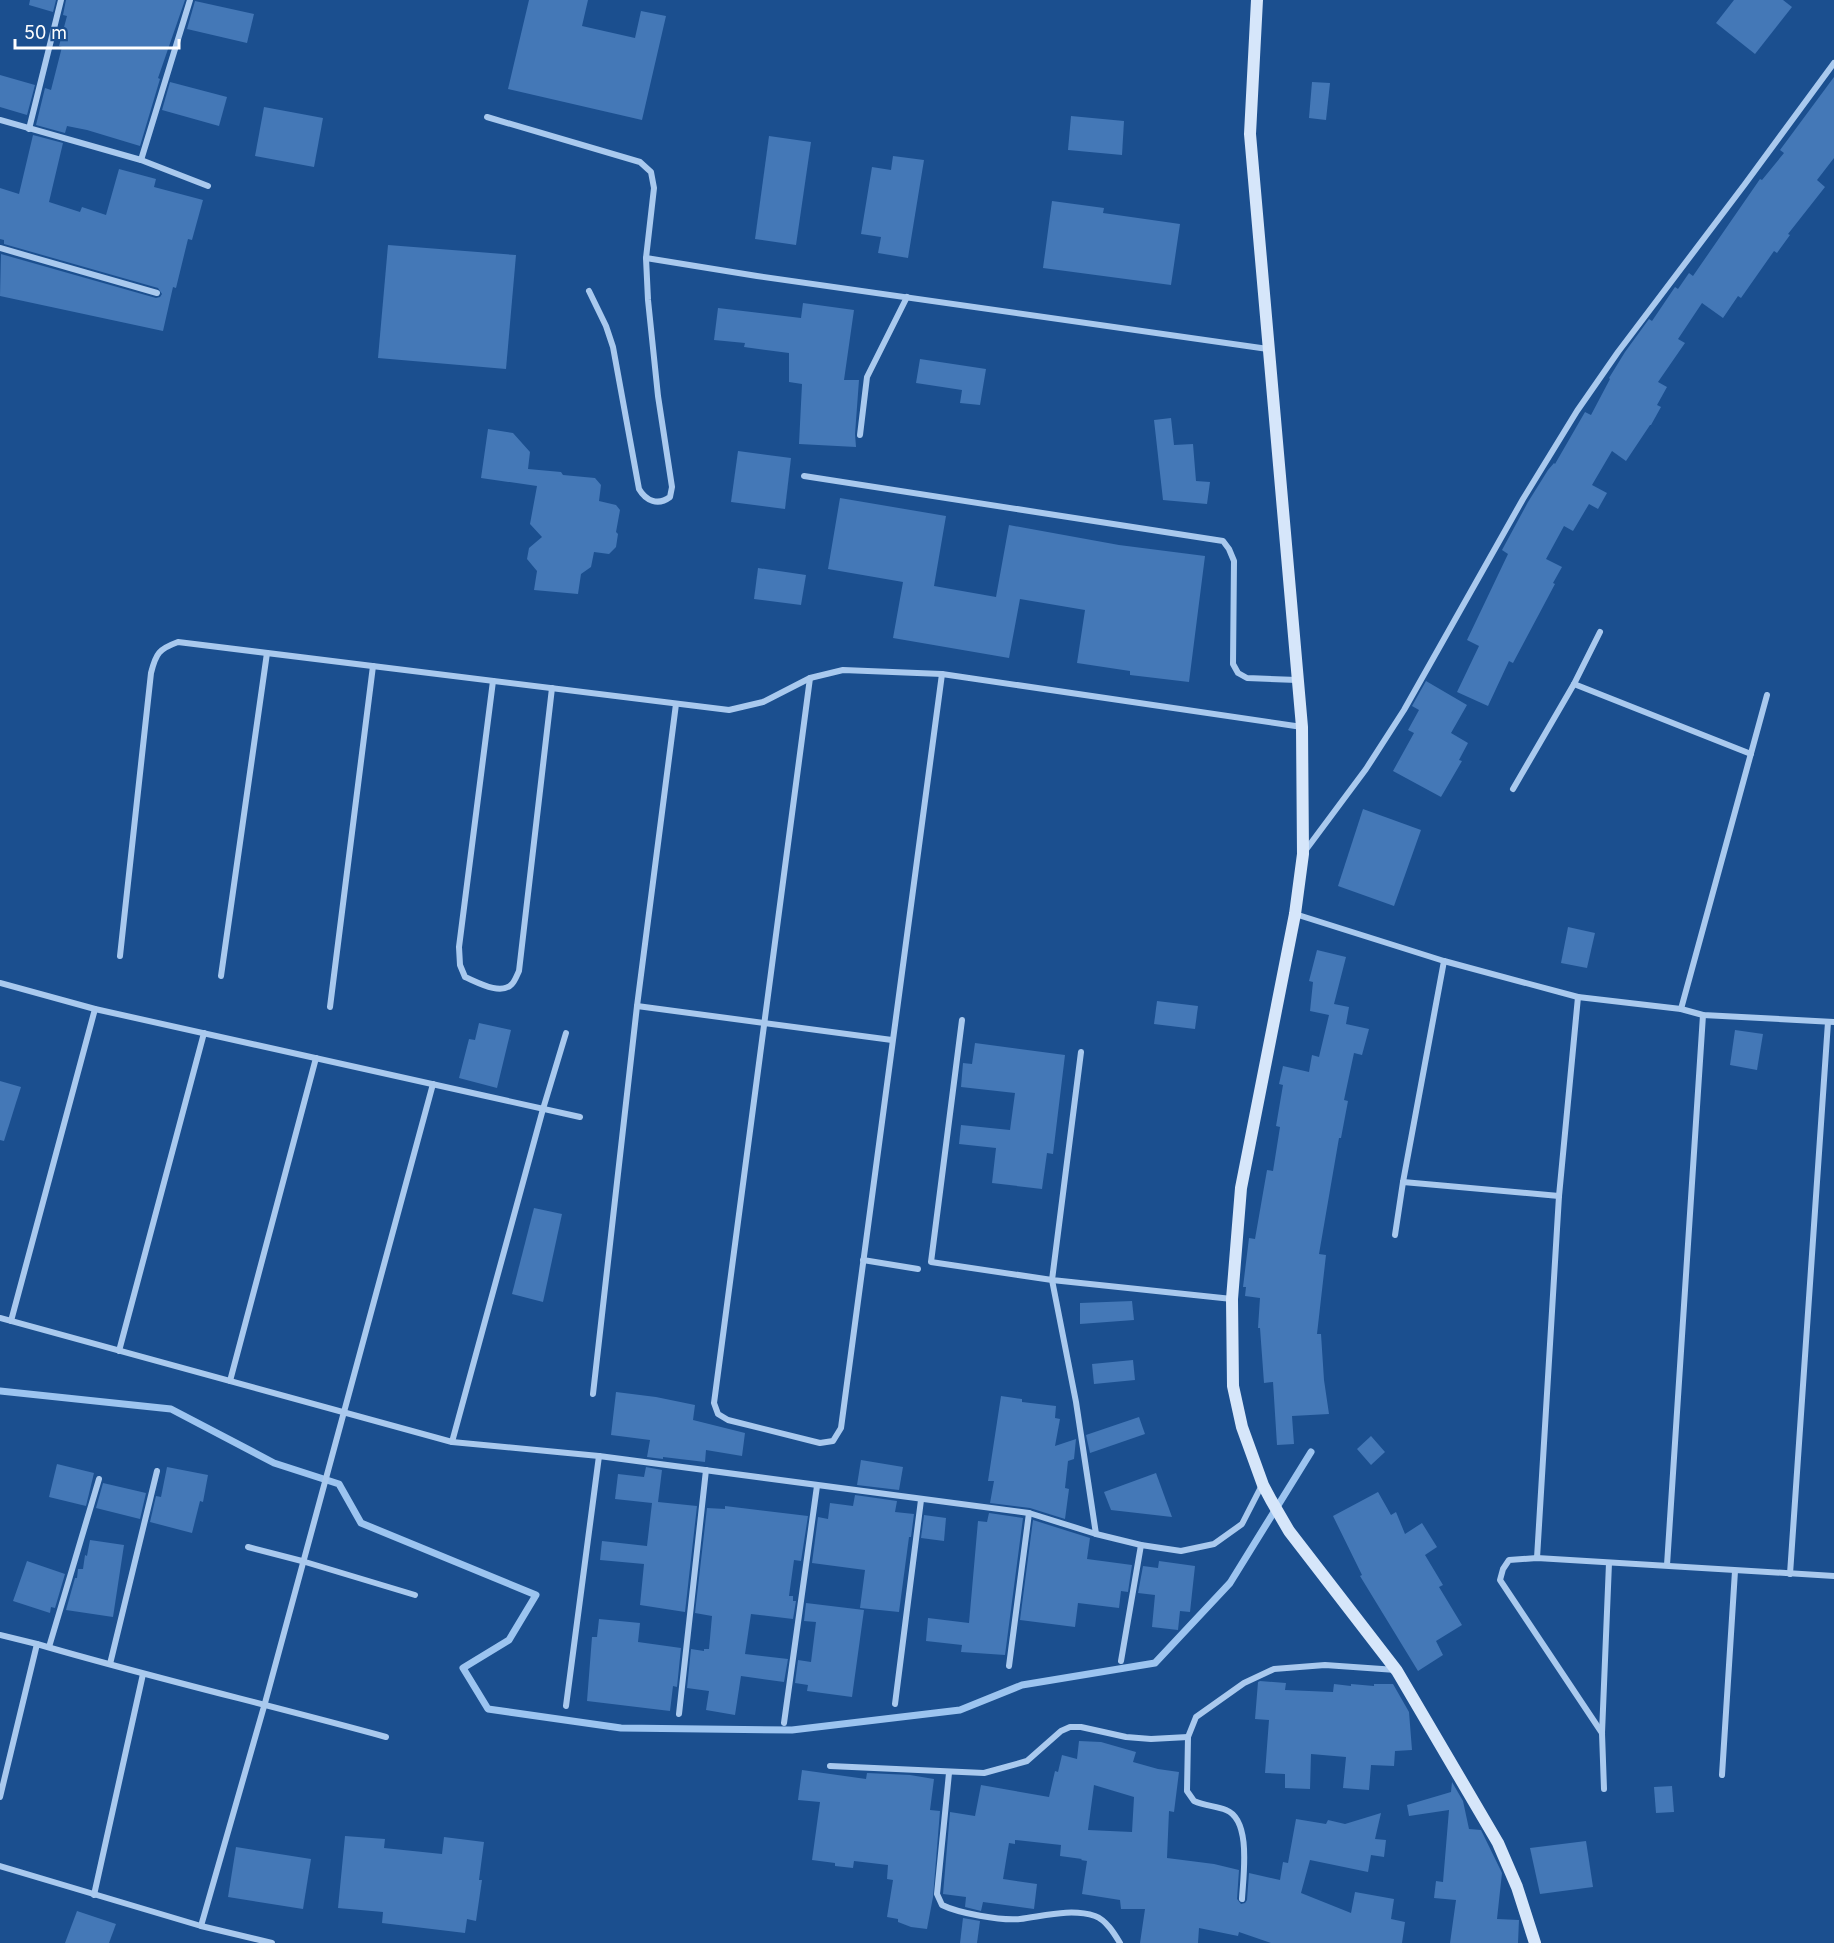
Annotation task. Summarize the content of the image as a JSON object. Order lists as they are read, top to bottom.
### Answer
{
  "scale_bar": "50 m"
}
